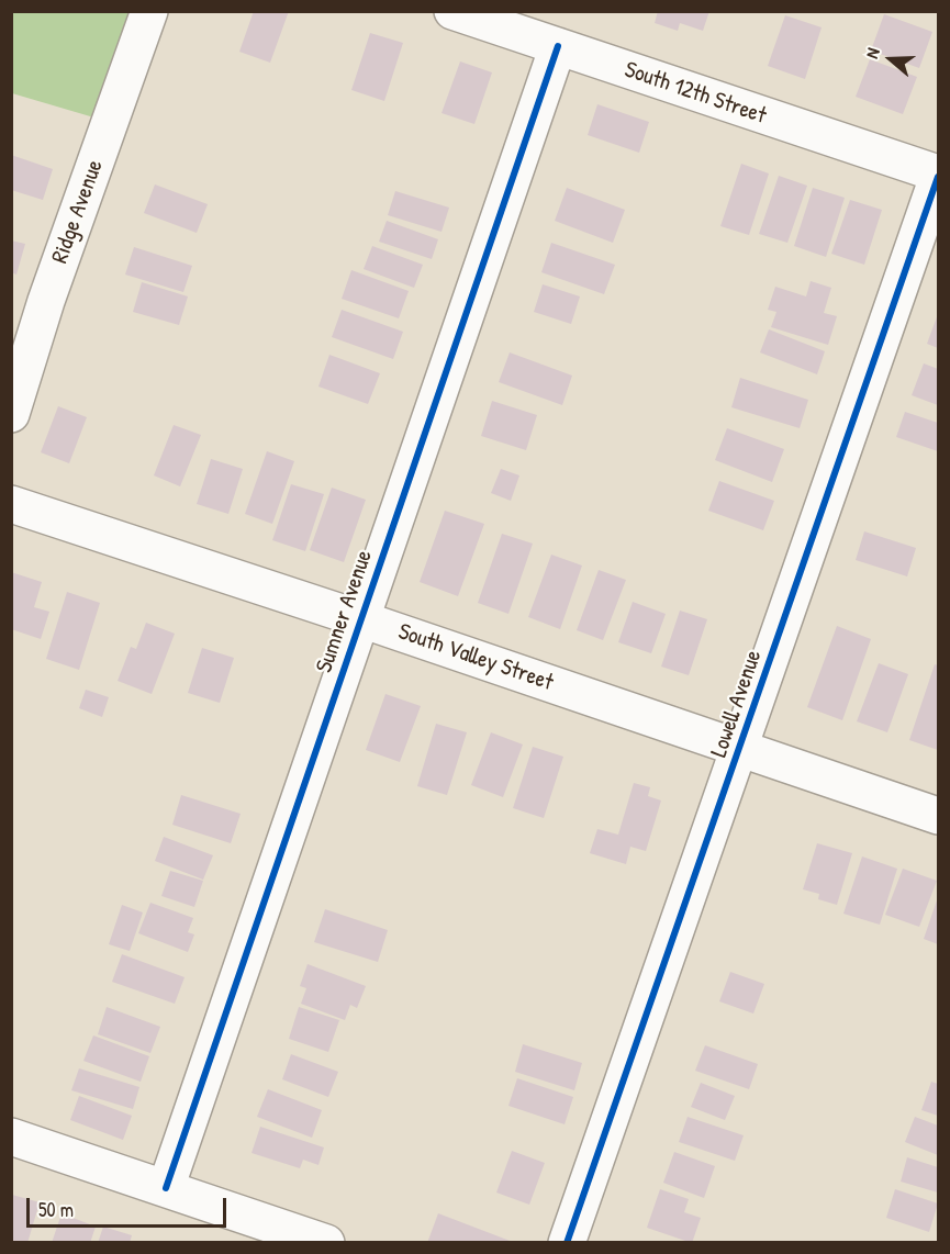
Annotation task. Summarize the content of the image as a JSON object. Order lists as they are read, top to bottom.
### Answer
{
  "streets": {
    "street": [
      "South 12th Street",
      "Ridge Avenue",
      "Sumner Avenue",
      "South Valley Street",
      "Lowell Avenue"
    ]
  },
  "crossings": [
    ["South 12th Street", "Sumner Avenue"],
    ["South 12th Street", "Lowell Avenue"],
    ["Sumner Avenue", "South Valley Street"],
    ["South Valley Street", "Lowell Avenue"]
  ],
  "scale_bar": "50 m",
  "north": "left"
}
